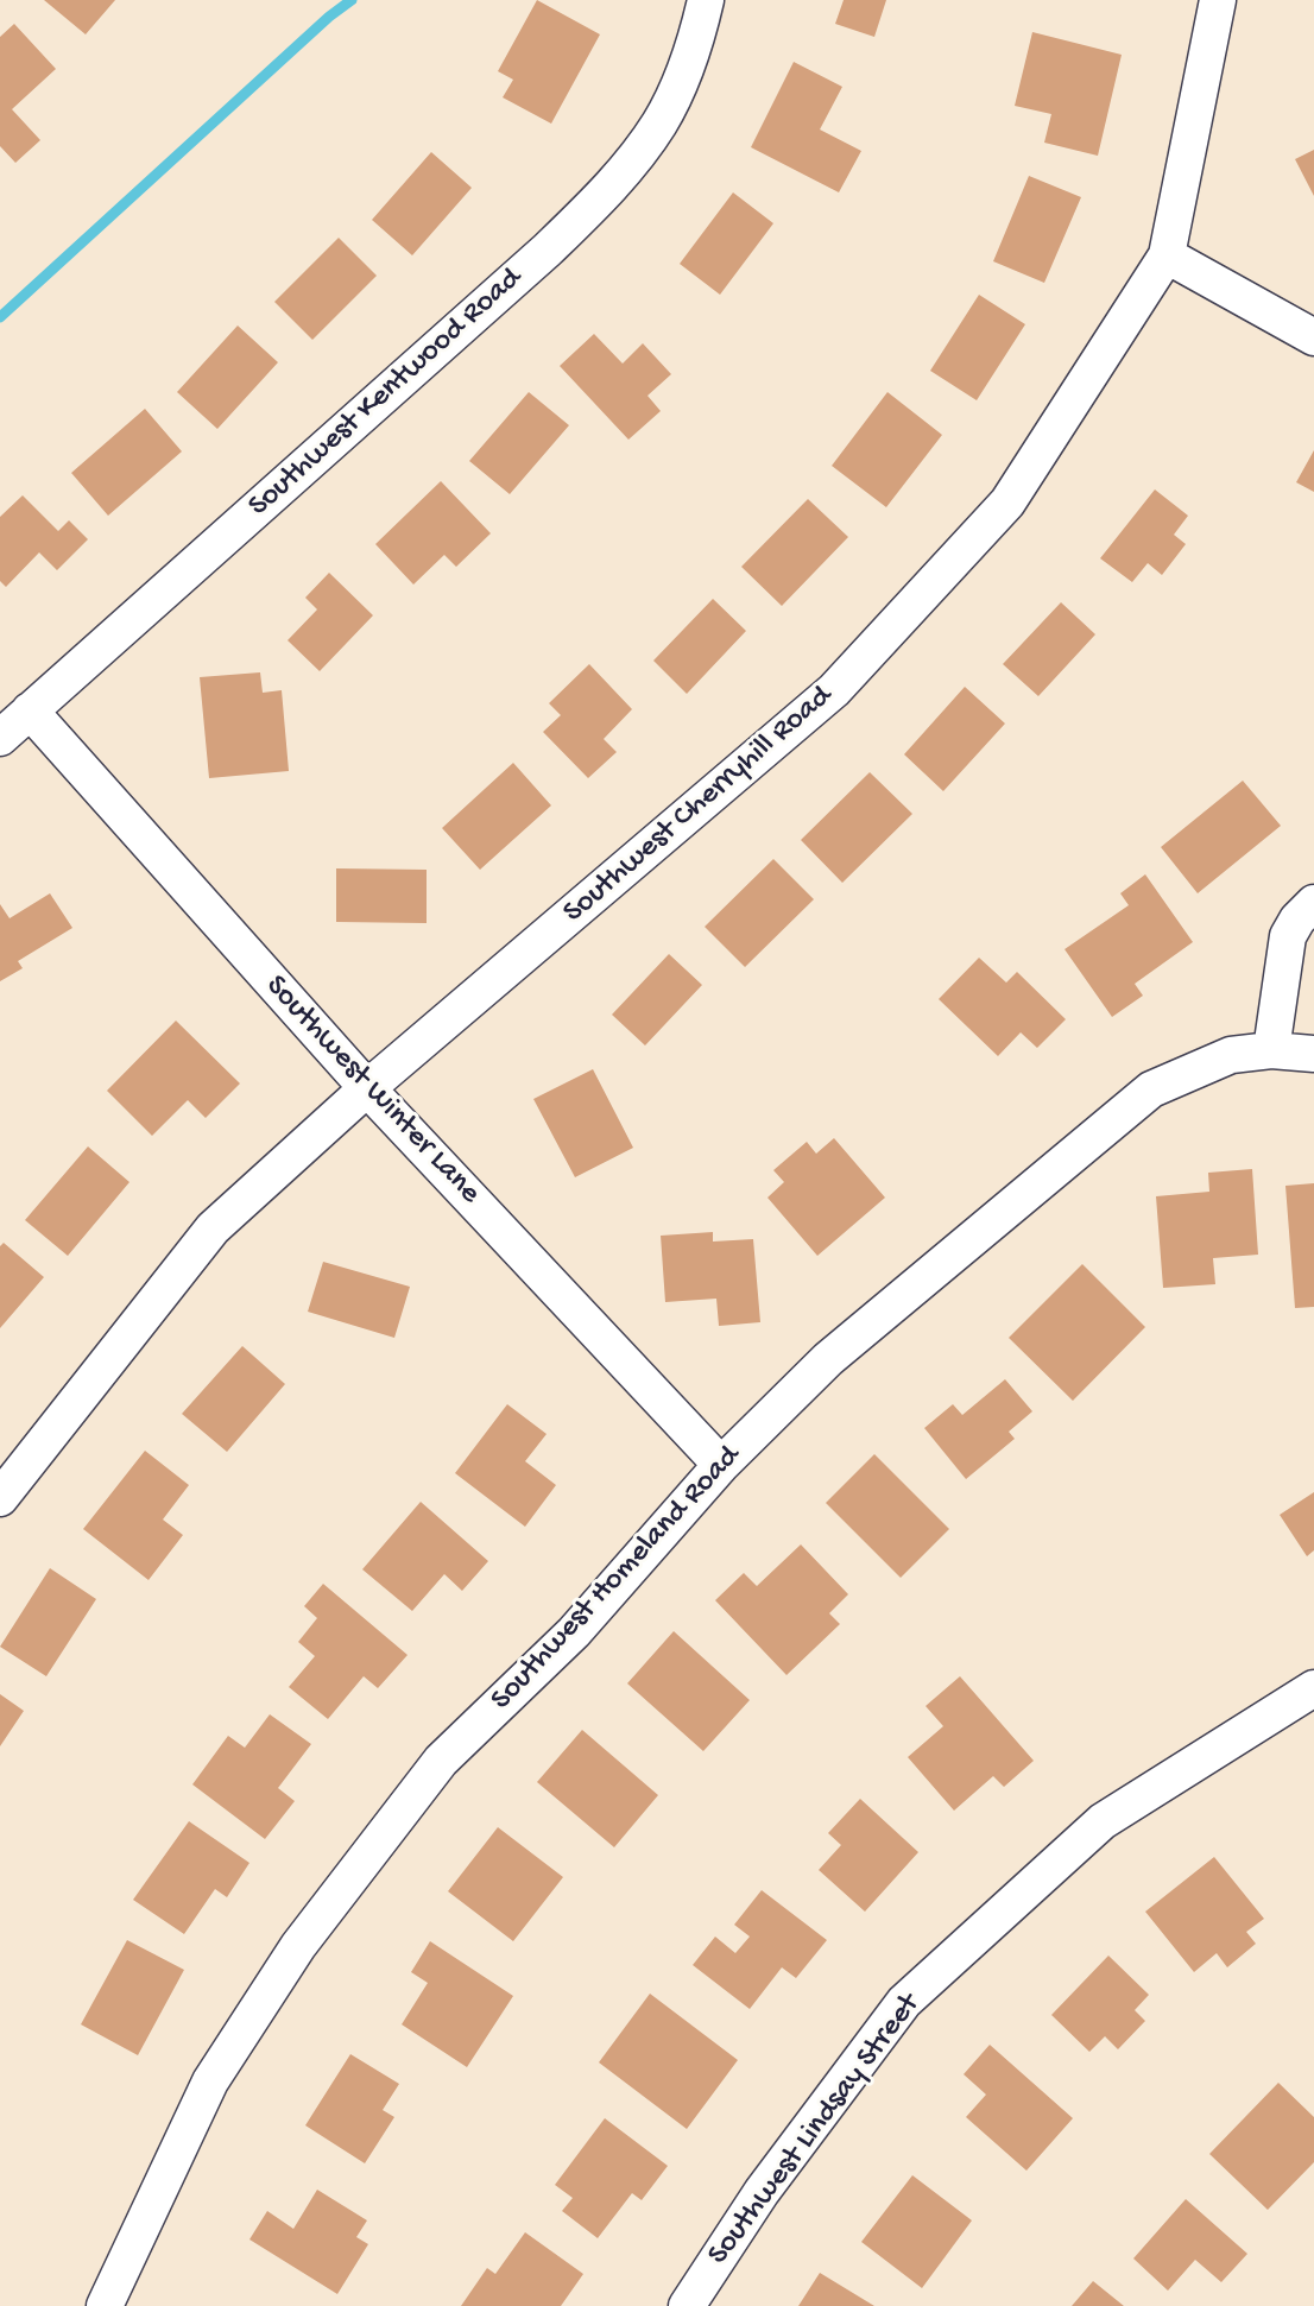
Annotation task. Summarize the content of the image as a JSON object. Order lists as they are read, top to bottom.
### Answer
{
  "streets": {
    "street": [
      "Southwest Kentwood Road",
      "Southwest Cherryhill Road",
      "Southwest Winter Lane",
      "Southwest Homeland Road",
      "Southwest Lindsay Street"
    ]
  },
  "crossings": [
    ["Southwest Kentwood Road", "Southwest Winter Lane"],
    ["Southwest Cherryhill Road", "Southwest Winter Lane"],
    ["Southwest Winter Lane", "Southwest Homeland Road"]
  ]
}
